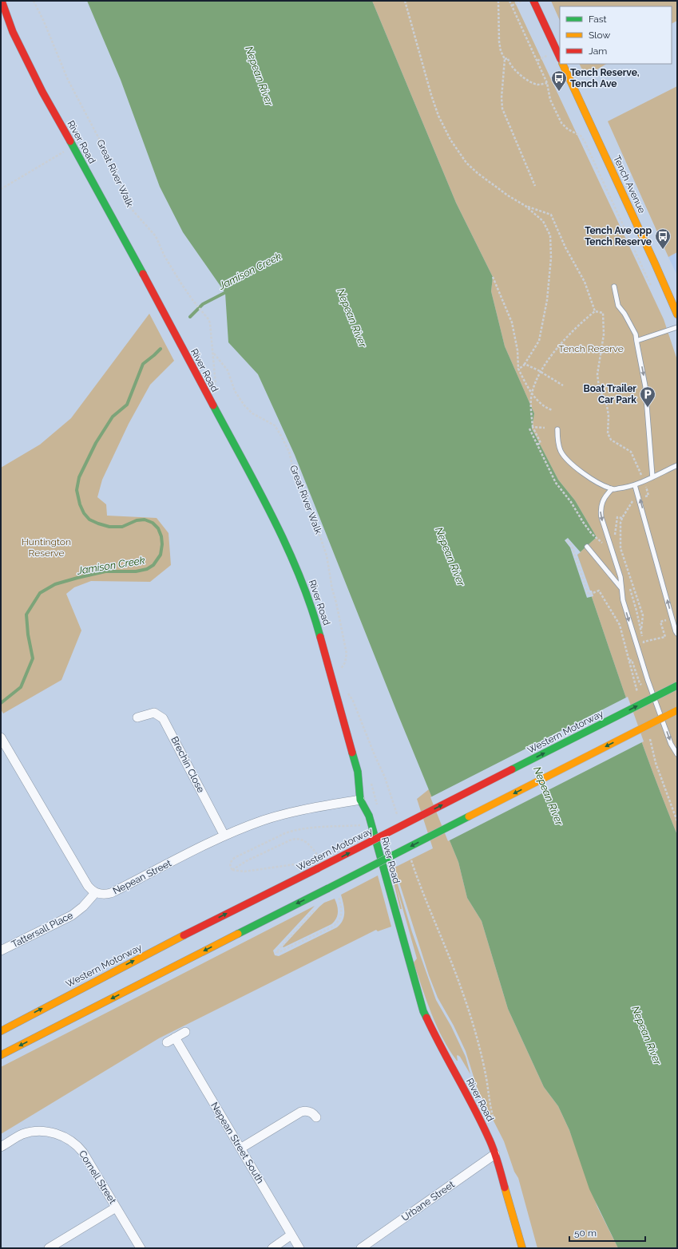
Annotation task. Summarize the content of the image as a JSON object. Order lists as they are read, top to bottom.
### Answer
{
  "streets": {
    "main road": ["River Road", "Tench Avenue", "Western Motorway"],
    "street": [
      "Brechin Close",
      "Nepean Street",
      "Tattersall Place",
      "Nepean Street South",
      "Cornell Street",
      "Urbane Street"
    ],
    "path": ["Great River Walk"]
  },
  "crossings": [
    ["River Road", "Nepean Street"],
    ["River Road", "Urbane Street"],
    ["Brechin Close", "Nepean Street"],
    ["Nepean Street", "Tattersall Place"]
  ],
  "water": ["Nepean River", "Jamison Creek"],
  "parks": ["Tench Reserve", "Huntington Reserve"],
  "places": {
    "bus stop": ["Tench Reserve, Tench Ave", "Tench Ave opp Tench Reserve"],
    "parking": ["Boat Trailer Car Park"]
  },
  "legend": ["Fast", "Slow", "Jam"],
  "scale_bar": "50 m"
}
